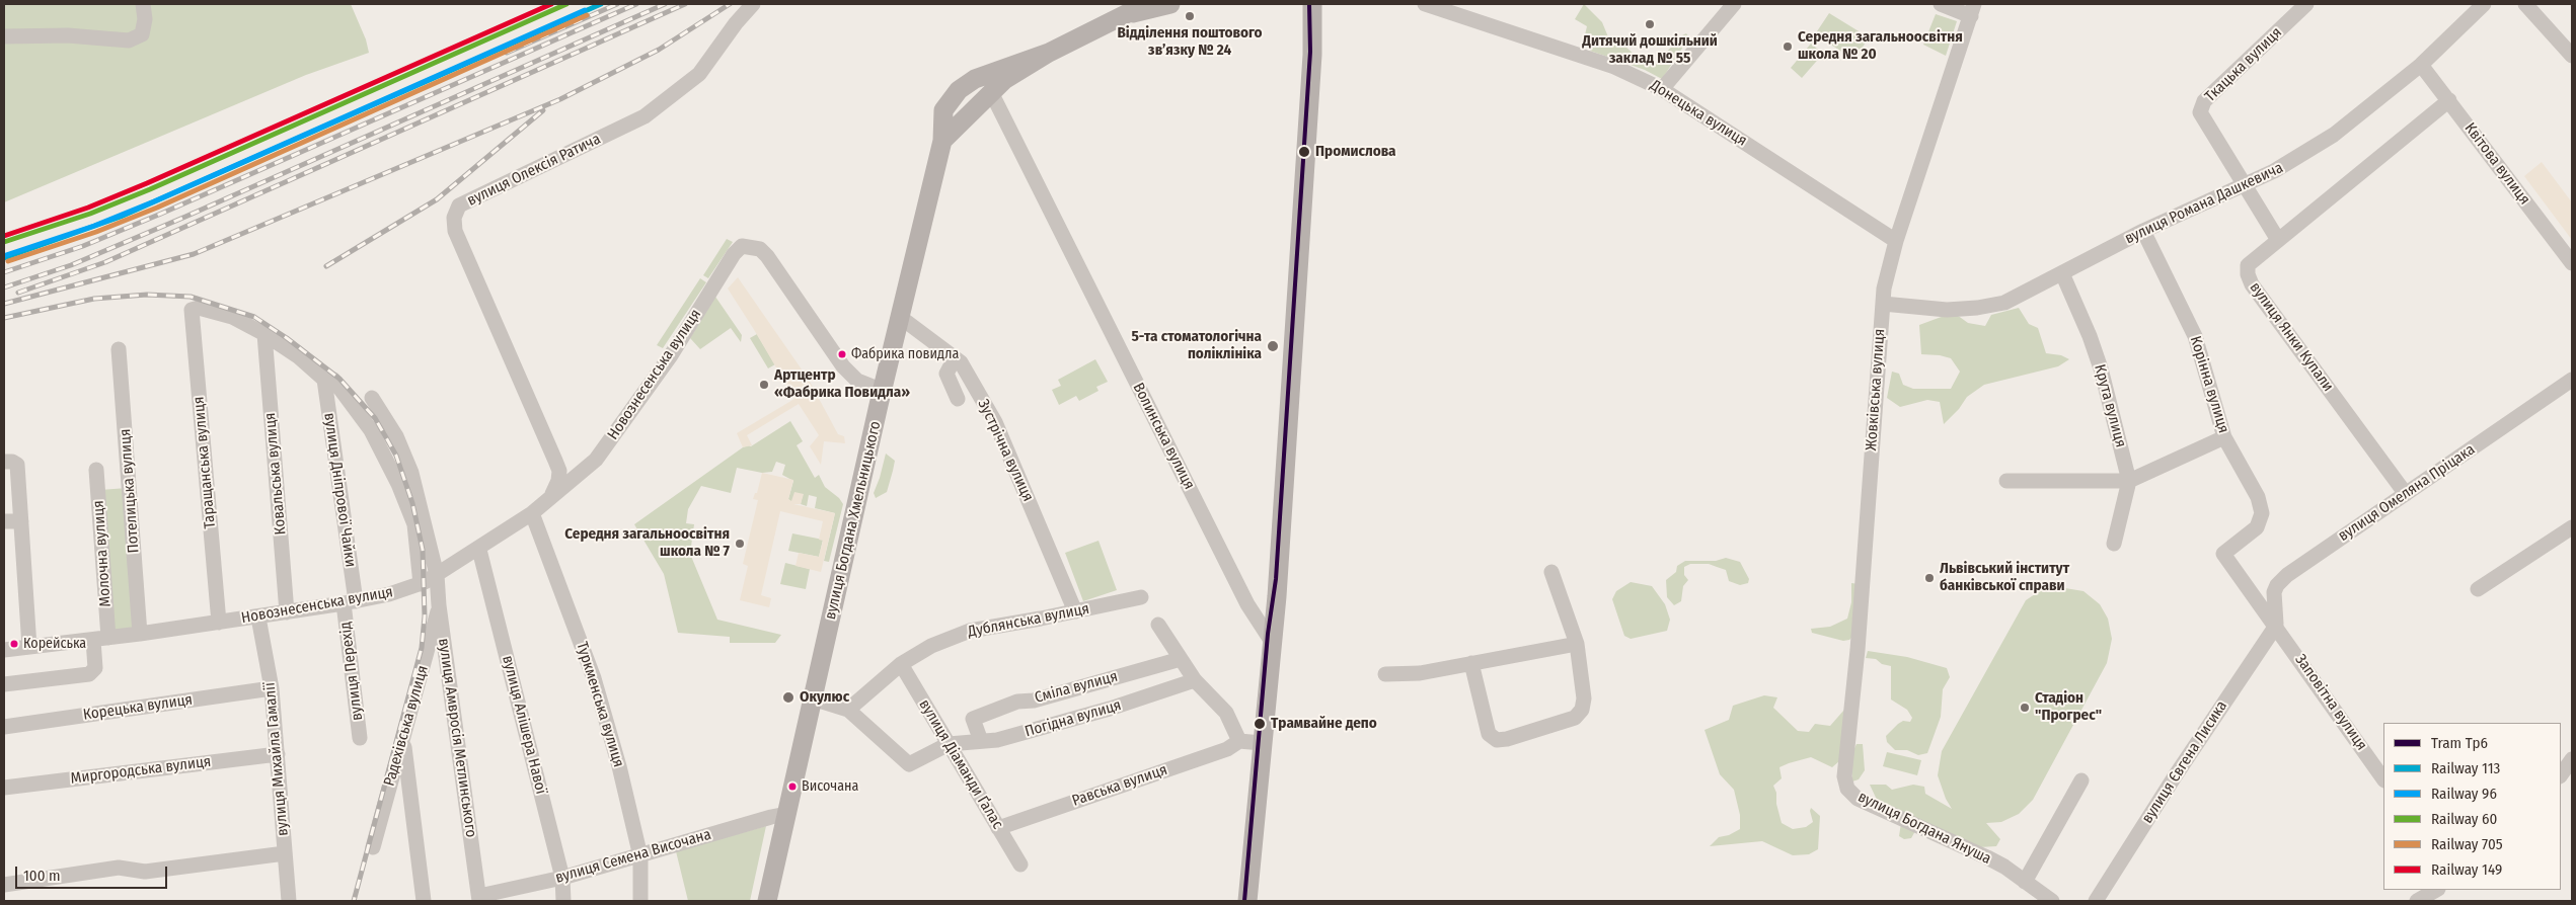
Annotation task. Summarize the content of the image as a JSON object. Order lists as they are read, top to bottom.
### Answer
{
  "streets": {
    "main road": ["вулиця Богдана Хмельницького"],
    "street": [
      "Ткацька вулиця",
      "Донецька вулиця",
      "Квітова вулиця",
      "вулиця Олексія Ратича",
      "вулиця Романа Дашкевича",
      "вулиця Янки Купали",
      "Новознесенська вулиця",
      "Корінна вулиця",
      "Жовківська вулиця",
      "Крута вулиця",
      "Волинська вулиця",
      "Зустрічна вулиця",
      "Таращанська вулиця",
      "Ковальська вулиця",
      "вулиця Дніпрової Чайки",
      "Потелицька вулиця",
      "вулиця Омеляна Пріцака",
      "Молочна вулиця",
      "Дублянська вулиця",
      "вулиця Перехід",
      "Сміла вулиця",
      "Заповітна вулиця",
      "Туркменська вулиця",
      "Корецька вулиця",
      "Погідна вулиця",
      "вулиця Алішера Навої",
      "Радехівська вулиця",
      "вулиця Амвросія Метлинського",
      "вулиця Михайла Гамалії",
      "вулиця Євгена Лисика",
      "вулиця Діаманди Ґалас",
      "Миргородська вулиця",
      "Равська вулиця",
      "вулиця Богдана Януша",
      "вулиця Семена Височана"
    ]
  },
  "crossings": [
    ["Ткацька вулиця", "вулиця Романа Дашкевича"],
    ["Ткацька вулиця", "вулиця Янки Купали"],
    ["Донецька вулиця", "Жовківська вулиця"],
    ["Квітова вулиця", "вулиця Романа Дашкевича"],
    ["Квітова вулиця", "вулиця Янки Купали"],
    ["вулиця Олексія Ратича", "Новознесенська вулиця"],
    ["вулиця Романа Дашкевича", "Корінна вулиця"],
    ["вулиця Романа Дашкевича", "Жовківська вулиця"],
    ["вулиця Романа Дашкевича", "Крута вулиця"],
    ["вулиця Янки Купали", "вулиця Омеляна Пріцака"],
    ["Новознесенська вулиця", "Таращанська вулиця"],
    ["Новознесенська вулиця", "Ковальська вулиця"],
    ["Новознесенська вулиця", "вулиця Дніпрової Чайки"],
    ["Новознесенська вулиця", "Потелицька вулиця"],
    ["Новознесенська вулиця", "вулиця Богдана Хмельницького"],
    ["Новознесенська вулиця", "Молочна вулиця"],
    ["Новознесенська вулиця", "вулиця Перехід"],
    ["Новознесенська вулиця", "Туркменська вулиця"],
    ["Новознесенська вулиця", "вулиця Алішера Навої"],
    ["Новознесенська вулиця", "вулиця Амвросія Метлинського"],
    ["Новознесенська вулиця", "вулиця Михайла Гамалії"],
    ["Корінна вулиця", "вулиця Омеляна Пріцака"],
    ["Корінна вулиця", "Заповітна вулиця"],
    ["Корінна вулиця", "вулиця Євгена Лисика"],
    ["Жовківська вулиця", "вулиця Богдана Януша"],
    ["Зустрічна вулиця", "вулиця Богдана Хмельницького"],
    ["Зустрічна вулиця", "Дублянська вулиця"],
    ["Таращанська вулиця", "Ковальська вулиця"],
    ["вулиця Дніпрової Чайки", "вулиця Перехід"],
    ["вулиця Омеляна Пріцака", "Заповітна вулиця"],
    ["вулиця Омеляна Пріцака", "вулиця Євгена Лисика"],
    ["вулиця Богдана Хмельницького", "вулиця Семена Височана"],
    ["Дублянська вулиця", "вулиця Діаманди Ґалас"],
    ["Сміла вулиця", "Погідна вулиця"],
    ["Заповітна вулиця", "вулиця Євгена Лисика"],
    ["Туркменська вулиця", "вулиця Семена Височана"],
    ["Корецька вулиця", "вулиця Михайла Гамалії"],
    ["Погідна вулиця", "вулиця Діаманди Ґалас"],
    ["вулиця Алішера Навої", "вулиця Семена Височана"],
    ["Радехівська вулиця", "вулиця Амвросія Метлинського"],
    ["вулиця Амвросія Метлинського", "вулиця Семена Височана"],
    ["вулиця Михайла Гамалії", "Миргородська вулиця"],
    ["вулиця Діаманди Ґалас", "Равська вулиця"]
  ],
  "places": [
    "Відділення поштового зв’язку № 24",
    "Дитячий дошкільний заклад № 55",
    "Середня загальноосвітня школа № 20",
    "Промислова",
    "5-та стоматологічна поліклініка",
    "Фабрика повидла",
    "Артцентр «Фабрика Повидла»",
    "Середня загальноосвітня школа № 7",
    "Львівський інститут банківської справи",
    "Корейська",
    "Окулюс",
    "Стадіон \"Прогрес\"",
    "Трамвайне депо",
    "Височана"
  ],
  "lines": [
    "tram line Тр6",
    "rail line 113",
    "rail line 60",
    "rail line 149",
    "rail line 96",
    "rail line 705"
  ],
  "legend": [
    "Tram Тр6",
    "Railway 113",
    "Railway 96",
    "Railway 60",
    "Railway 705",
    "Railway 149"
  ],
  "scale_bar": "100 m"
}
